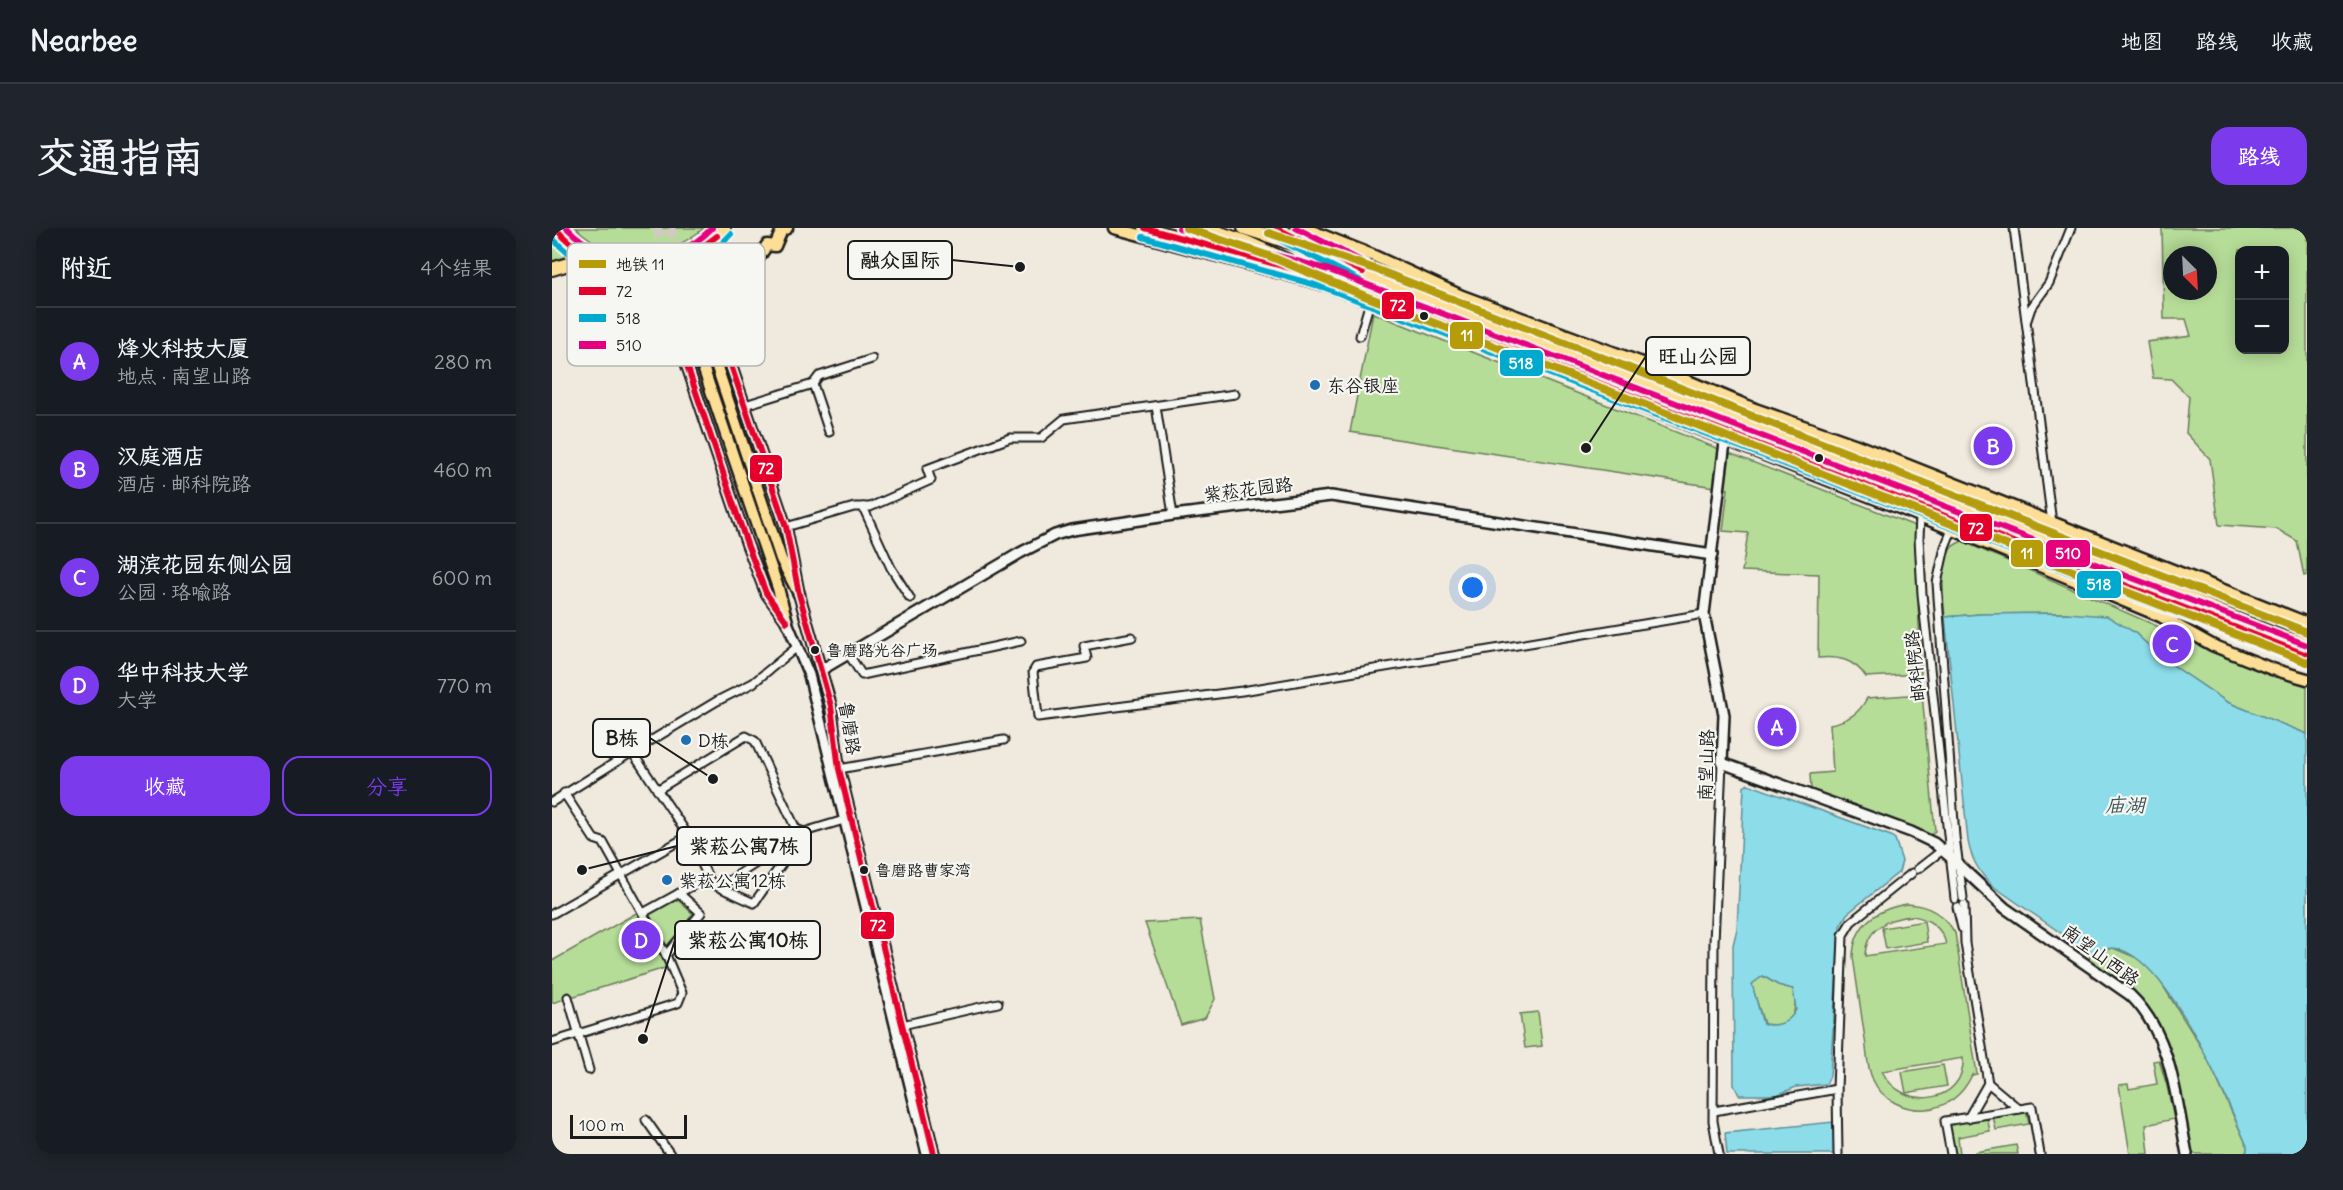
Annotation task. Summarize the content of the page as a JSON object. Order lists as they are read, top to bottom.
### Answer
{
  "streets": {
    "main road": [
      "紫菘花园路",
      "鲁磨路",
      "南望山路",
      "南望山西路"
    ],
    "street": ["邮科院路"]
  },
  "crossings": [
    ["紫菘花园路", "鲁磨路"],
    ["紫菘花园路", "南望山路"],
    ["邮科院路", "南望山西路"],
    ["南望山路", "南望山西路"]
  ],
  "water": ["庙湖"],
  "places": [
    "融众国际",
    "东谷银座",
    "旺山公园",
    "鲁磨路光谷广场",
    "D栋",
    "B栋",
    "紫菘公寓7栋",
    "鲁磨路曹家湾",
    "紫菘公寓12栋",
    "紫菘公寓10栋"
  ],
  "lines": [
    "metro line 11",
    "transit line 72",
    "transit line 510",
    "transit line 518"
  ],
  "legend": [
    "地铁 11",
    "72",
    "518",
    "510"
  ],
  "scale_bar": "100 m",
  "north": "bottom right",
  "page": {
    "header": "Nearbee",
    "nav": ["地图", "路线", "收藏"],
    "buttons": [
      "路线",
      ["收藏", "分享"]
    ],
    "title": "交通指南",
    "heading": ["附近", "4个结果"],
    "map_buttons": ["+", "−"],
    "list": [
      {
        "mark": "A",
        "name": "烽火科技大厦",
        "note": "地点 · 南望山路",
        "value": "280 m"
      },
      {
        "mark": "B",
        "name": "汉庭酒店",
        "note": "酒店 · 邮科院路",
        "value": "460 m"
      },
      {
        "mark": "C",
        "name": "湖滨花园东侧公园",
        "note": "公园 · 珞喻路",
        "value": "600 m"
      },
      {
        "mark": "D",
        "name": "华中科技大学",
        "note": "大学",
        "value": "770 m"
      }
    ],
    "pins": [
      "B",
      "C",
      "A",
      "D"
    ],
    "scale": "100 m"
  }
}
